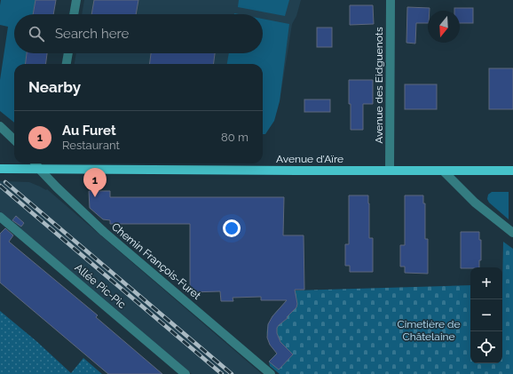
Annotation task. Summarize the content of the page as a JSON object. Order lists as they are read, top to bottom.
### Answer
{
  "streets": {
    "main road": ["Avenue d'Aïre"],
    "street": ["Avenue des Eidguenots", "Chemin François-Furet", "Allée Pic-Pic"]
  },
  "crossings": [
    ["Avenue des Eidguenots", "Avenue d'Aïre"],
    ["Avenue d'Aïre", "Chemin François-Furet"]
  ],
  "parks": ["Cimetière de Châtelaine"],
  "north": "bottom",
  "page": {
    "search": "Search here",
    "heading": "Nearby",
    "list": [
      {
        "mark": "1",
        "name": "Au Furet",
        "note": "Restaurant",
        "value": "80 m"
      }
    ],
    "pins": "1",
    "map_buttons": ["+", "−"]
  }
}
